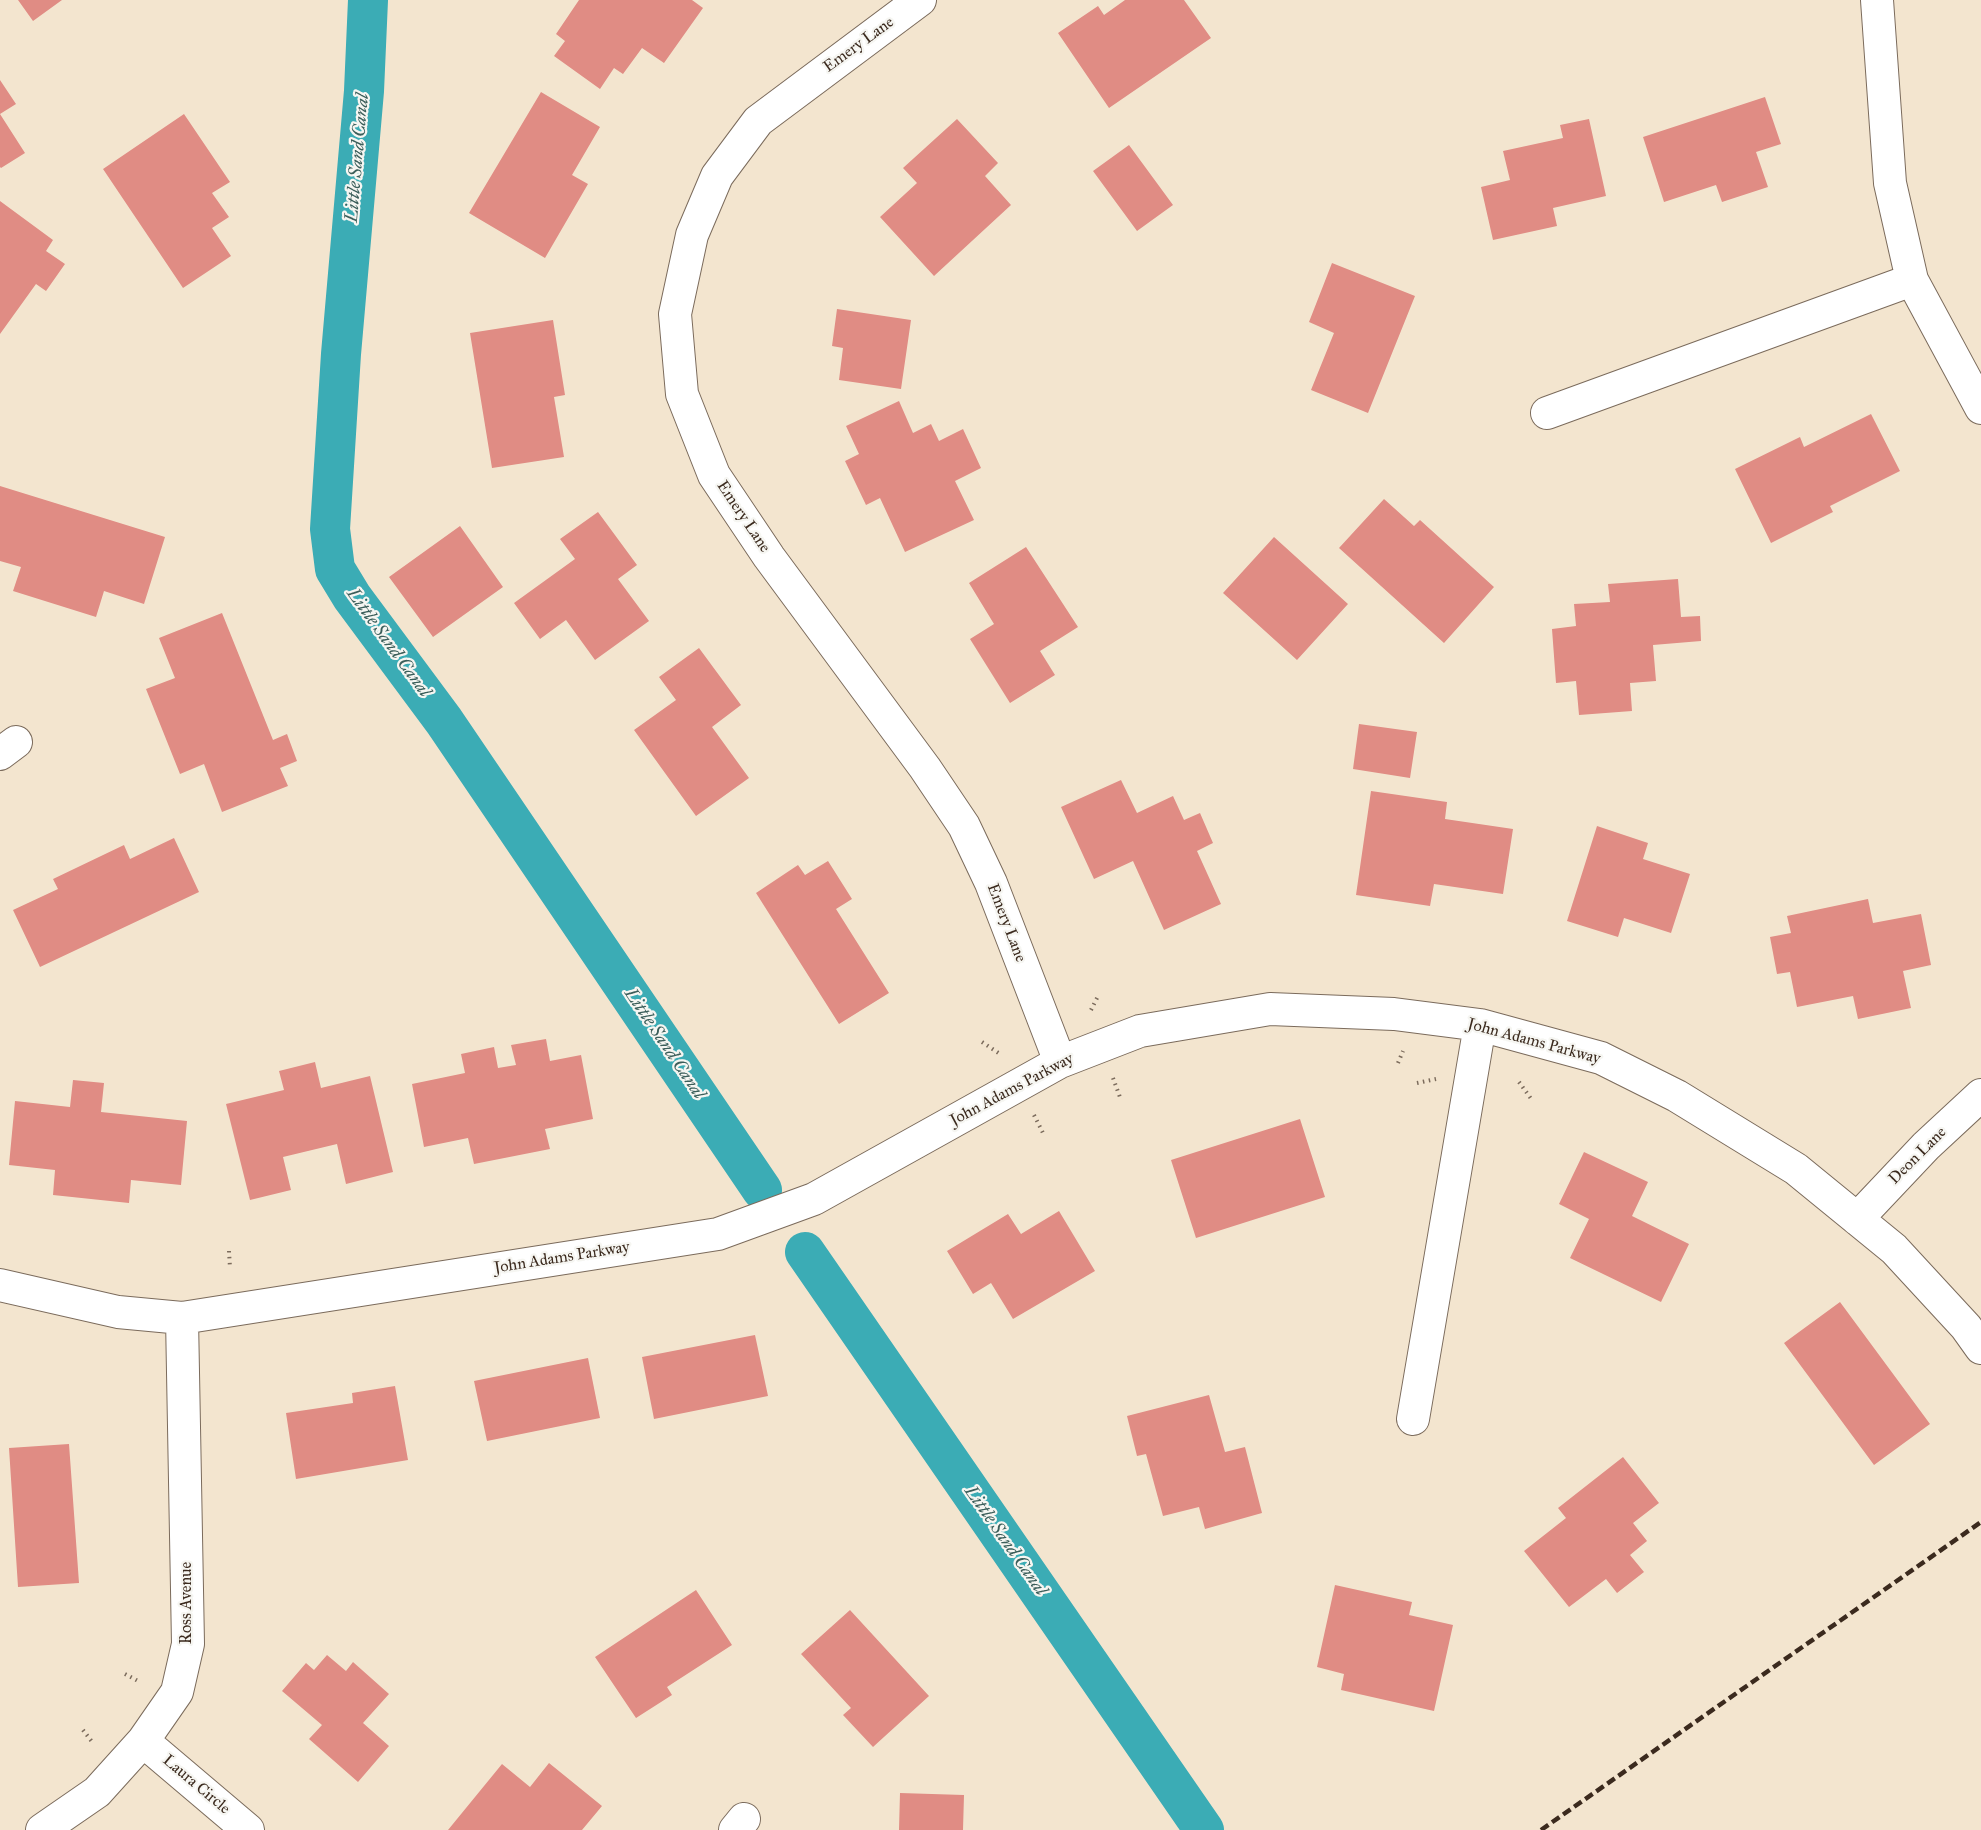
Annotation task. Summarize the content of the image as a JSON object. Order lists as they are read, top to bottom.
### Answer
{
  "streets": {
    "street": [
      "Emery Lane",
      "John Adams Parkway",
      "Deon Lane",
      "Ross Avenue",
      "Laura Circle"
    ]
  },
  "crossings": [
    ["Emery Lane", "John Adams Parkway"],
    ["John Adams Parkway", "Deon Lane"],
    ["John Adams Parkway", "Ross Avenue"],
    ["Ross Avenue", "Laura Circle"]
  ],
  "water": ["Little Sand Canal"]
}
